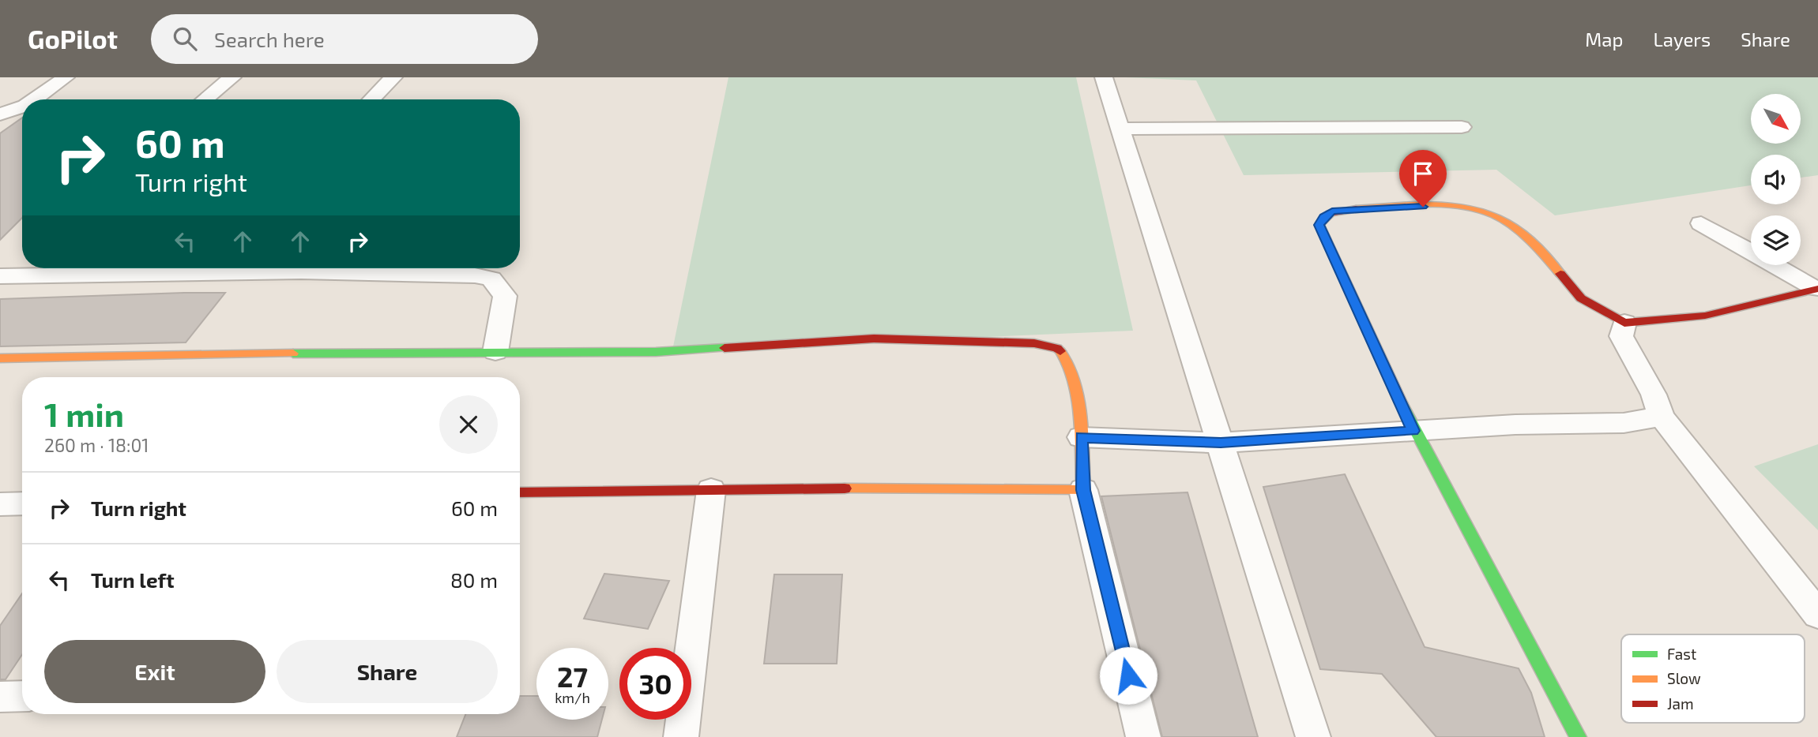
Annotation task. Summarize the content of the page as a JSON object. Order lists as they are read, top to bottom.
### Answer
{
  "legend": ["Fast", "Slow", "Jam"],
  "north": "bottom right",
  "page": {
    "header": "GoPilot",
    "search": "Search here",
    "nav": ["Map", "Layers", "Share"],
    "turn": ["60 m", "Turn right"],
    "heading": ["1 min", "260 m · 18:01"],
    "list": [
      {
        "name": "Turn right",
        "value": "60 m"
      },
      {
        "name": "Turn left",
        "value": "80 m"
      }
    ],
    "buttons": ["Exit", "Share"],
    "speed": "27 km/h",
    "limit": "30"
  }
}
